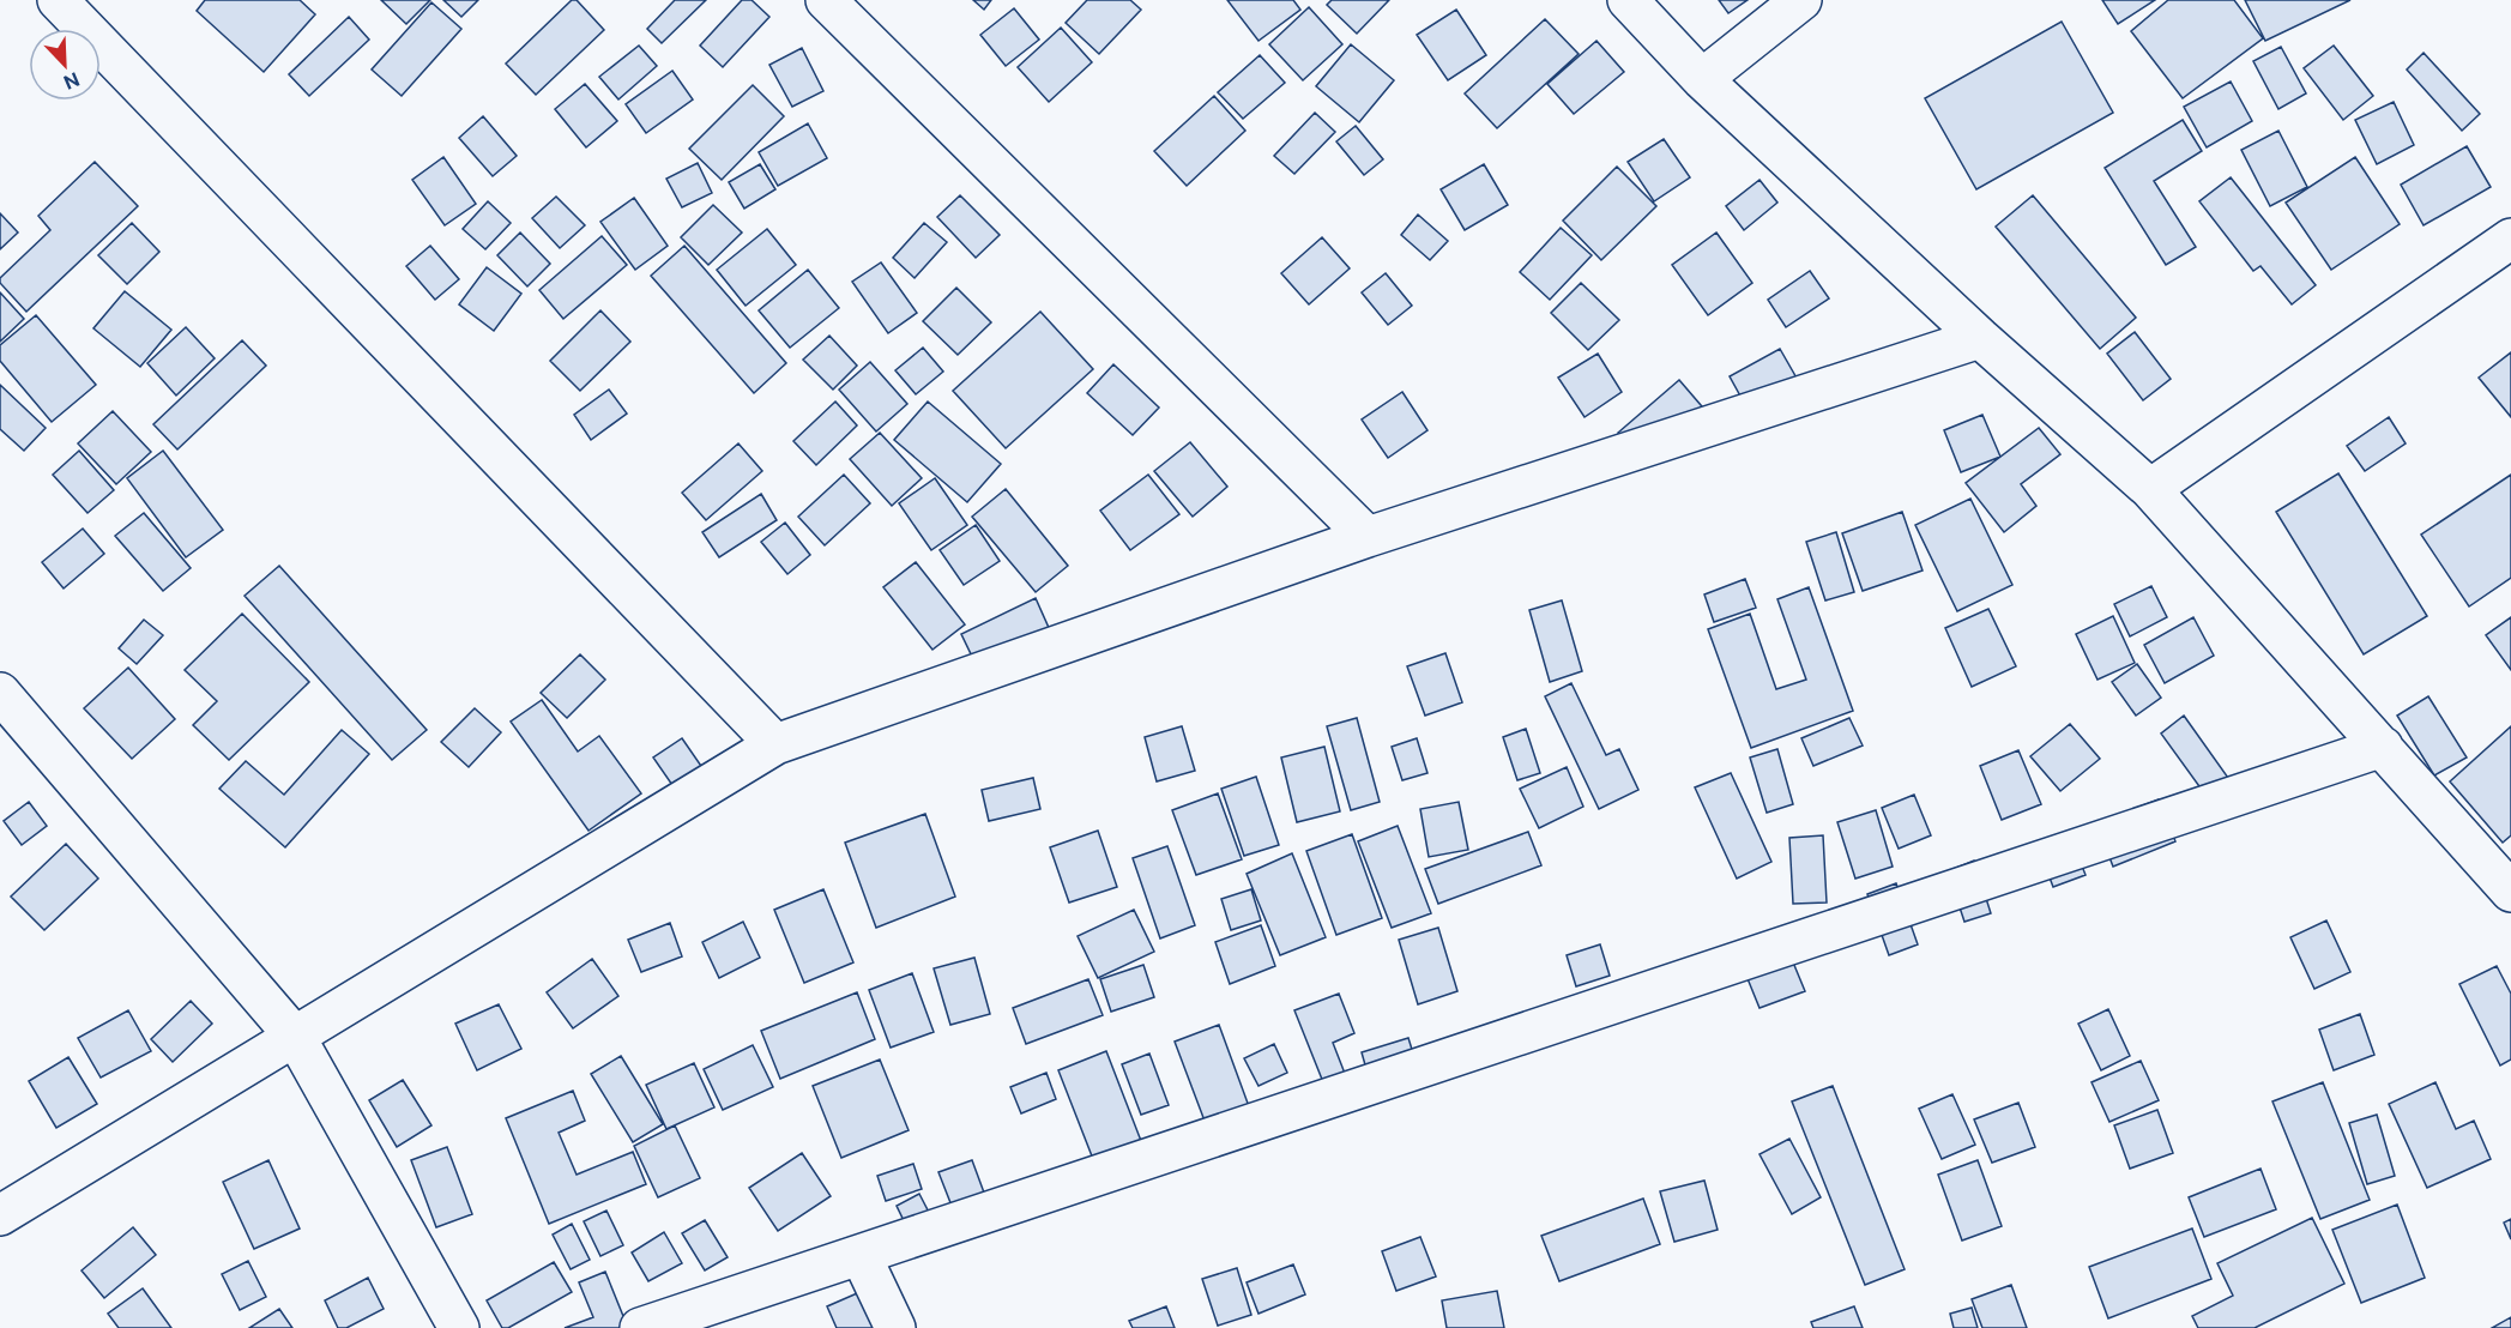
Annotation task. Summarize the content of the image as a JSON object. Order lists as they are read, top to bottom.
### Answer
{
  "north": "bottom right"
}
